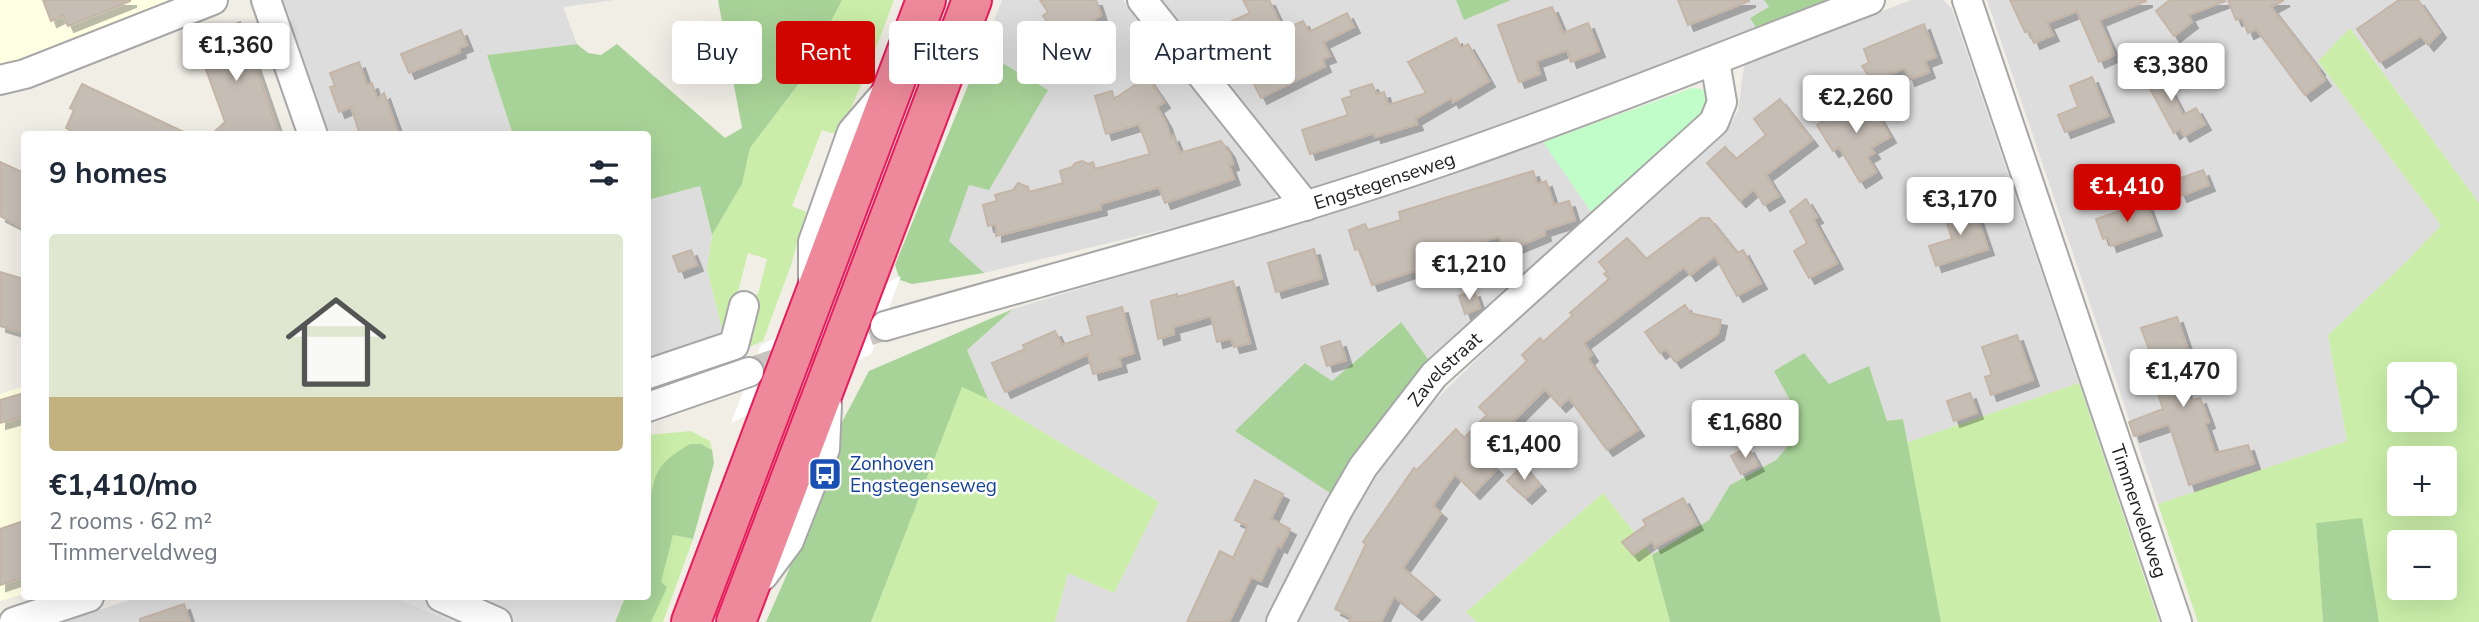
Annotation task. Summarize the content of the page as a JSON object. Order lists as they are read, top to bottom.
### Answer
{
  "streets": {
    "street": ["Engstegenseweg", "Zavelstraat", "Timmerveldweg"]
  },
  "crossings": [
    ["Engstegenseweg", "Zavelstraat"]
  ],
  "places": {
    "bus stop": ["Zonhoven Engstegenseweg"]
  },
  "page": {
    "chip": [
      "Buy",
      "Rent",
      "Filters",
      "New",
      "Apartment"
    ],
    "price": [
      "€1,360",
      "€3,380",
      "€2,260",
      "€1,410",
      "€3,170",
      "€1,210",
      "€1,470",
      "€1,680",
      "€1,400"
    ],
    "heading": "9 homes",
    "list": [
      {
        "name": "€1,410/mo",
        "note": "2 rooms · 62 m² · Timmerveldweg"
      }
    ],
    "map_buttons": ["+", "−"]
  }
}
